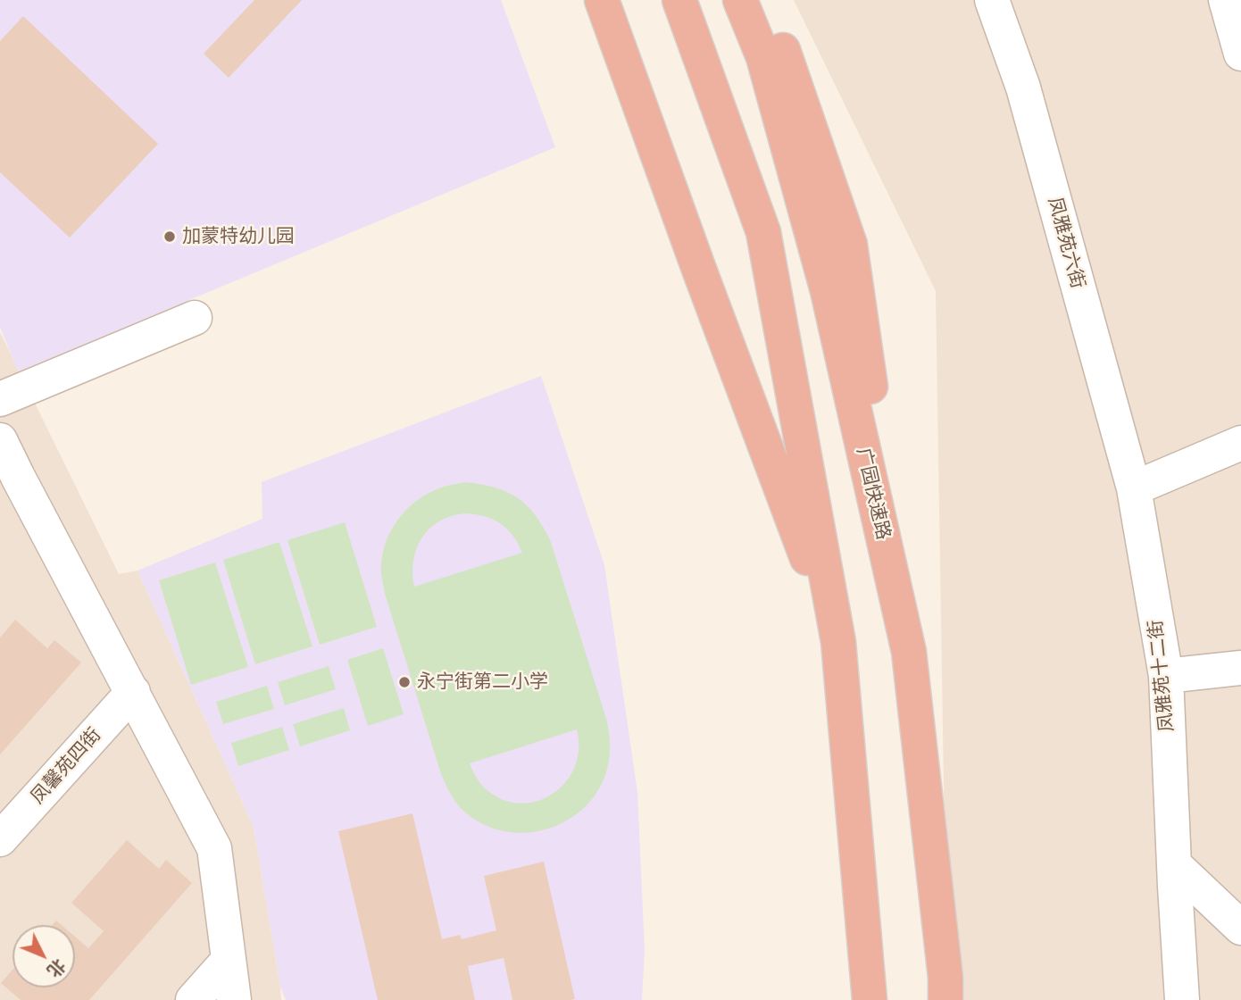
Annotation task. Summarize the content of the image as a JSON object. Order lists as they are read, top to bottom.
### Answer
{
  "streets": {
    "highway": ["广园快速路"],
    "street": ["凤雅苑六街", "凤雅苑十二街", "凤馨苑四街"]
  },
  "crossings": [
    ["凤雅苑六街", "凤雅苑十二街"]
  ],
  "places": ["加蒙特幼儿园", "永宁街第二小学"],
  "north": "bottom right"
}
